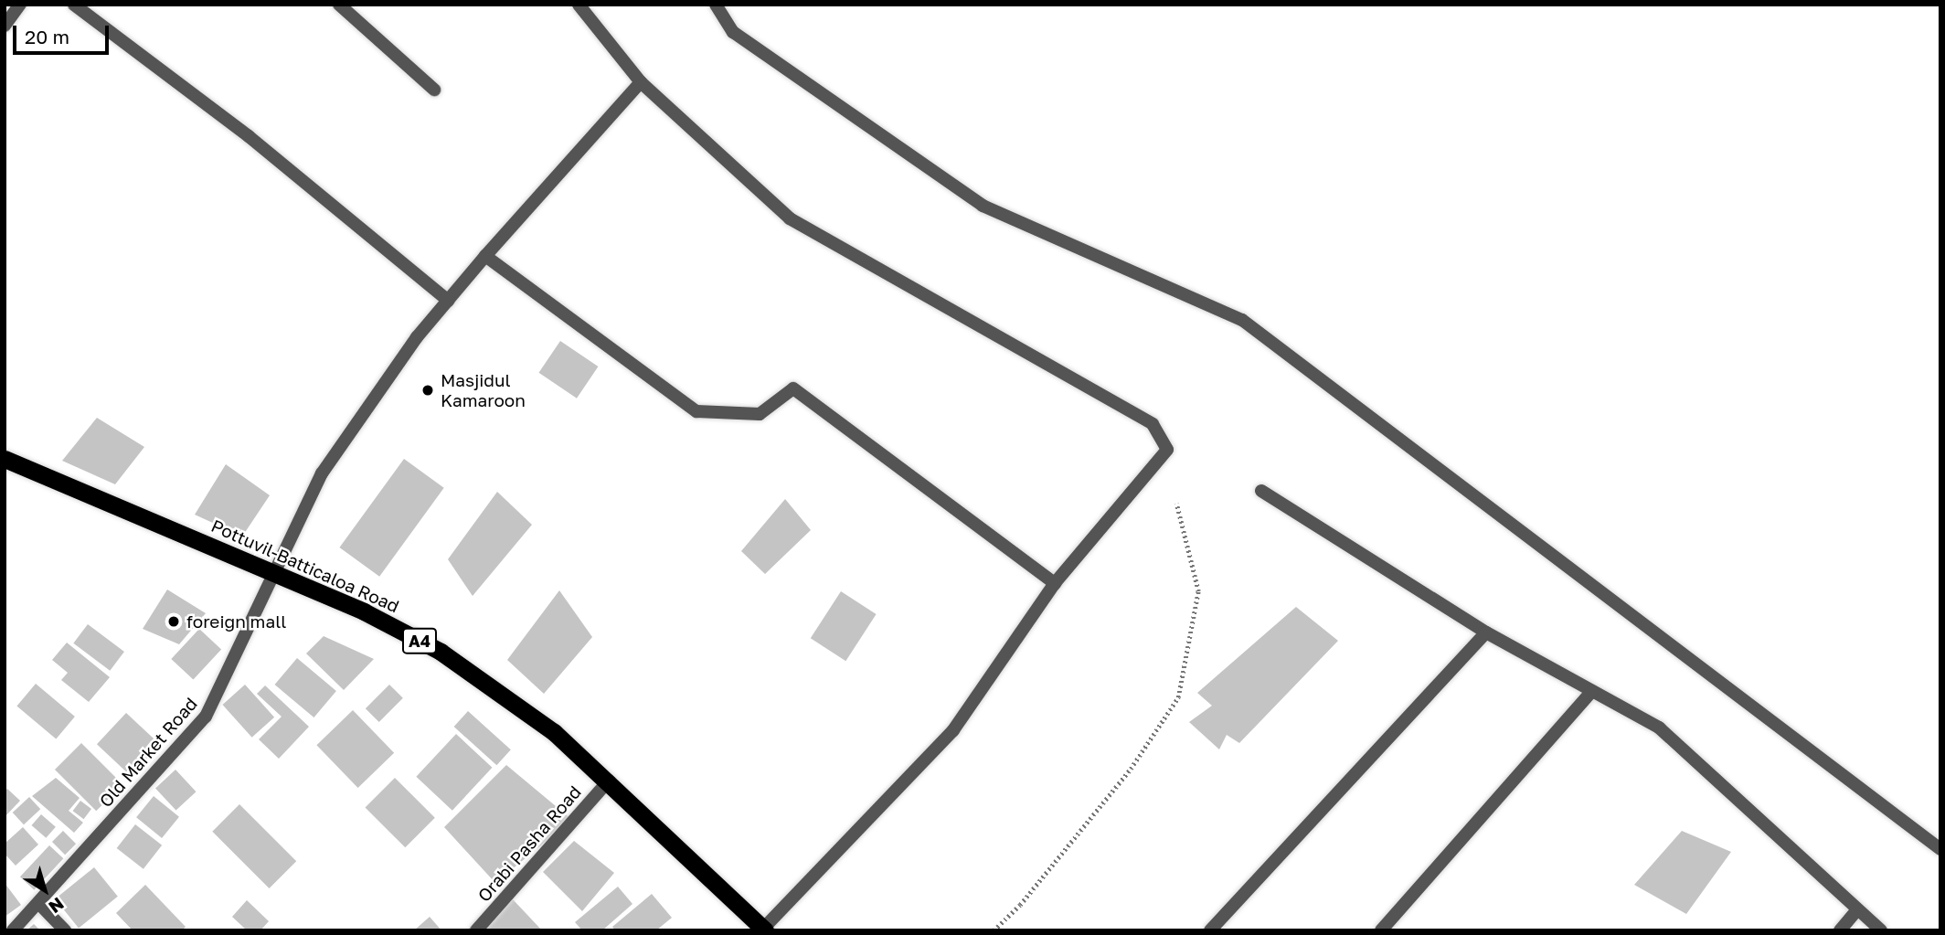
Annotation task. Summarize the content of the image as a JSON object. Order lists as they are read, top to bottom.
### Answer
{
  "streets": {
    "highway": ["Pottuvil-Batticaloa Road", "A4"],
    "street": ["Old Market Road", "Orabi Pasha Road"]
  },
  "crossings": [
    ["Pottuvil-Batticaloa Road", "Old Market Road"],
    ["Pottuvil-Batticaloa Road", "Orabi Pasha Road"]
  ],
  "places": ["Masjidul Kamaroon", "foreign mall"],
  "scale_bar": "20 m",
  "north": "bottom right"
}
